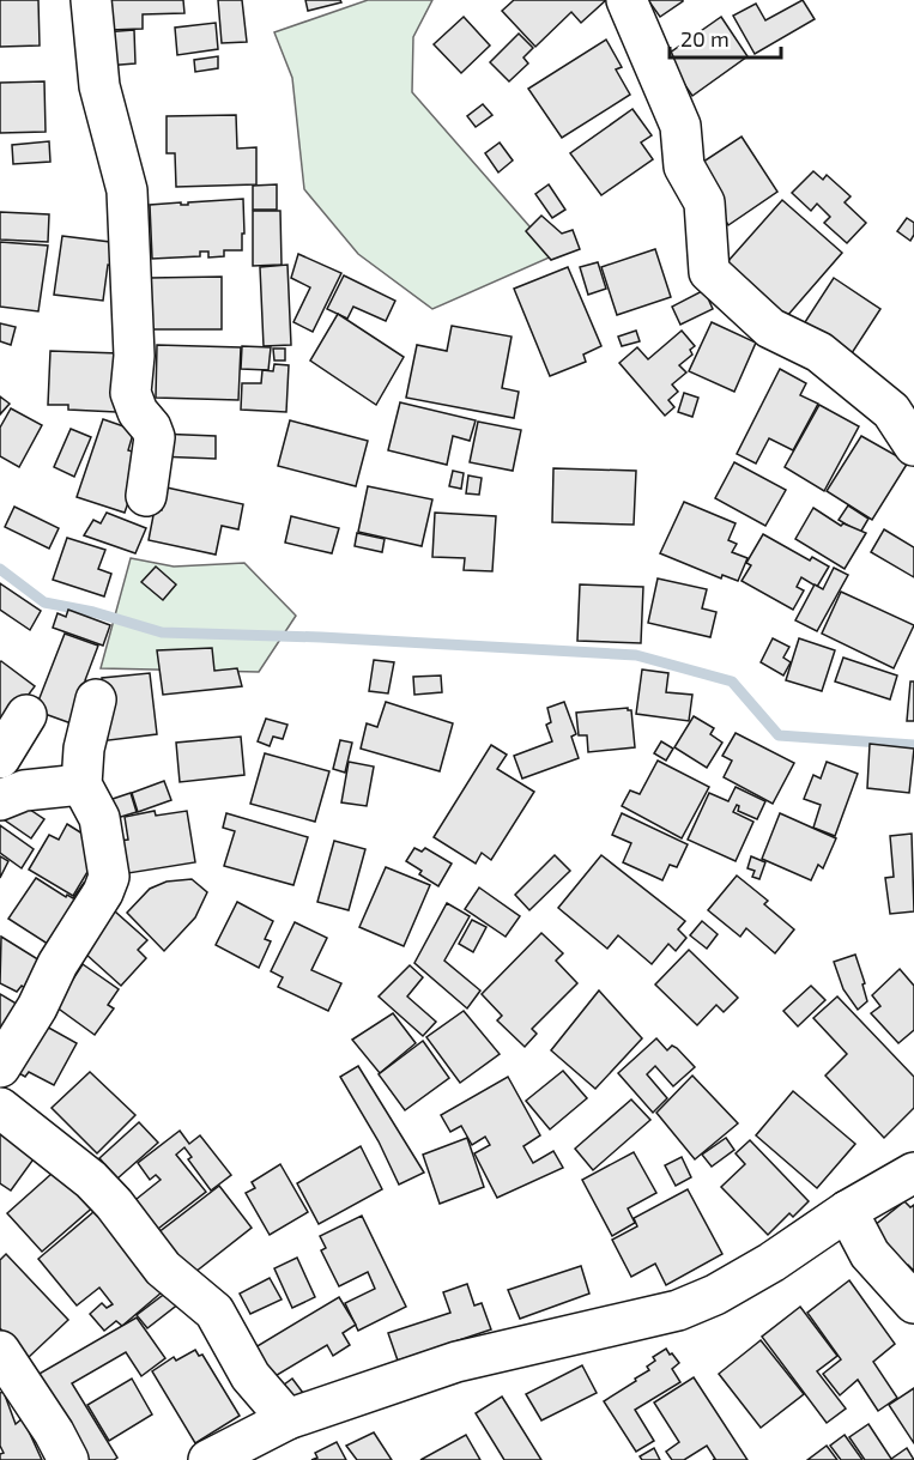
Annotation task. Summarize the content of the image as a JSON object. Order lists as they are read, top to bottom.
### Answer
{
  "scale_bar": "20 m"
}
